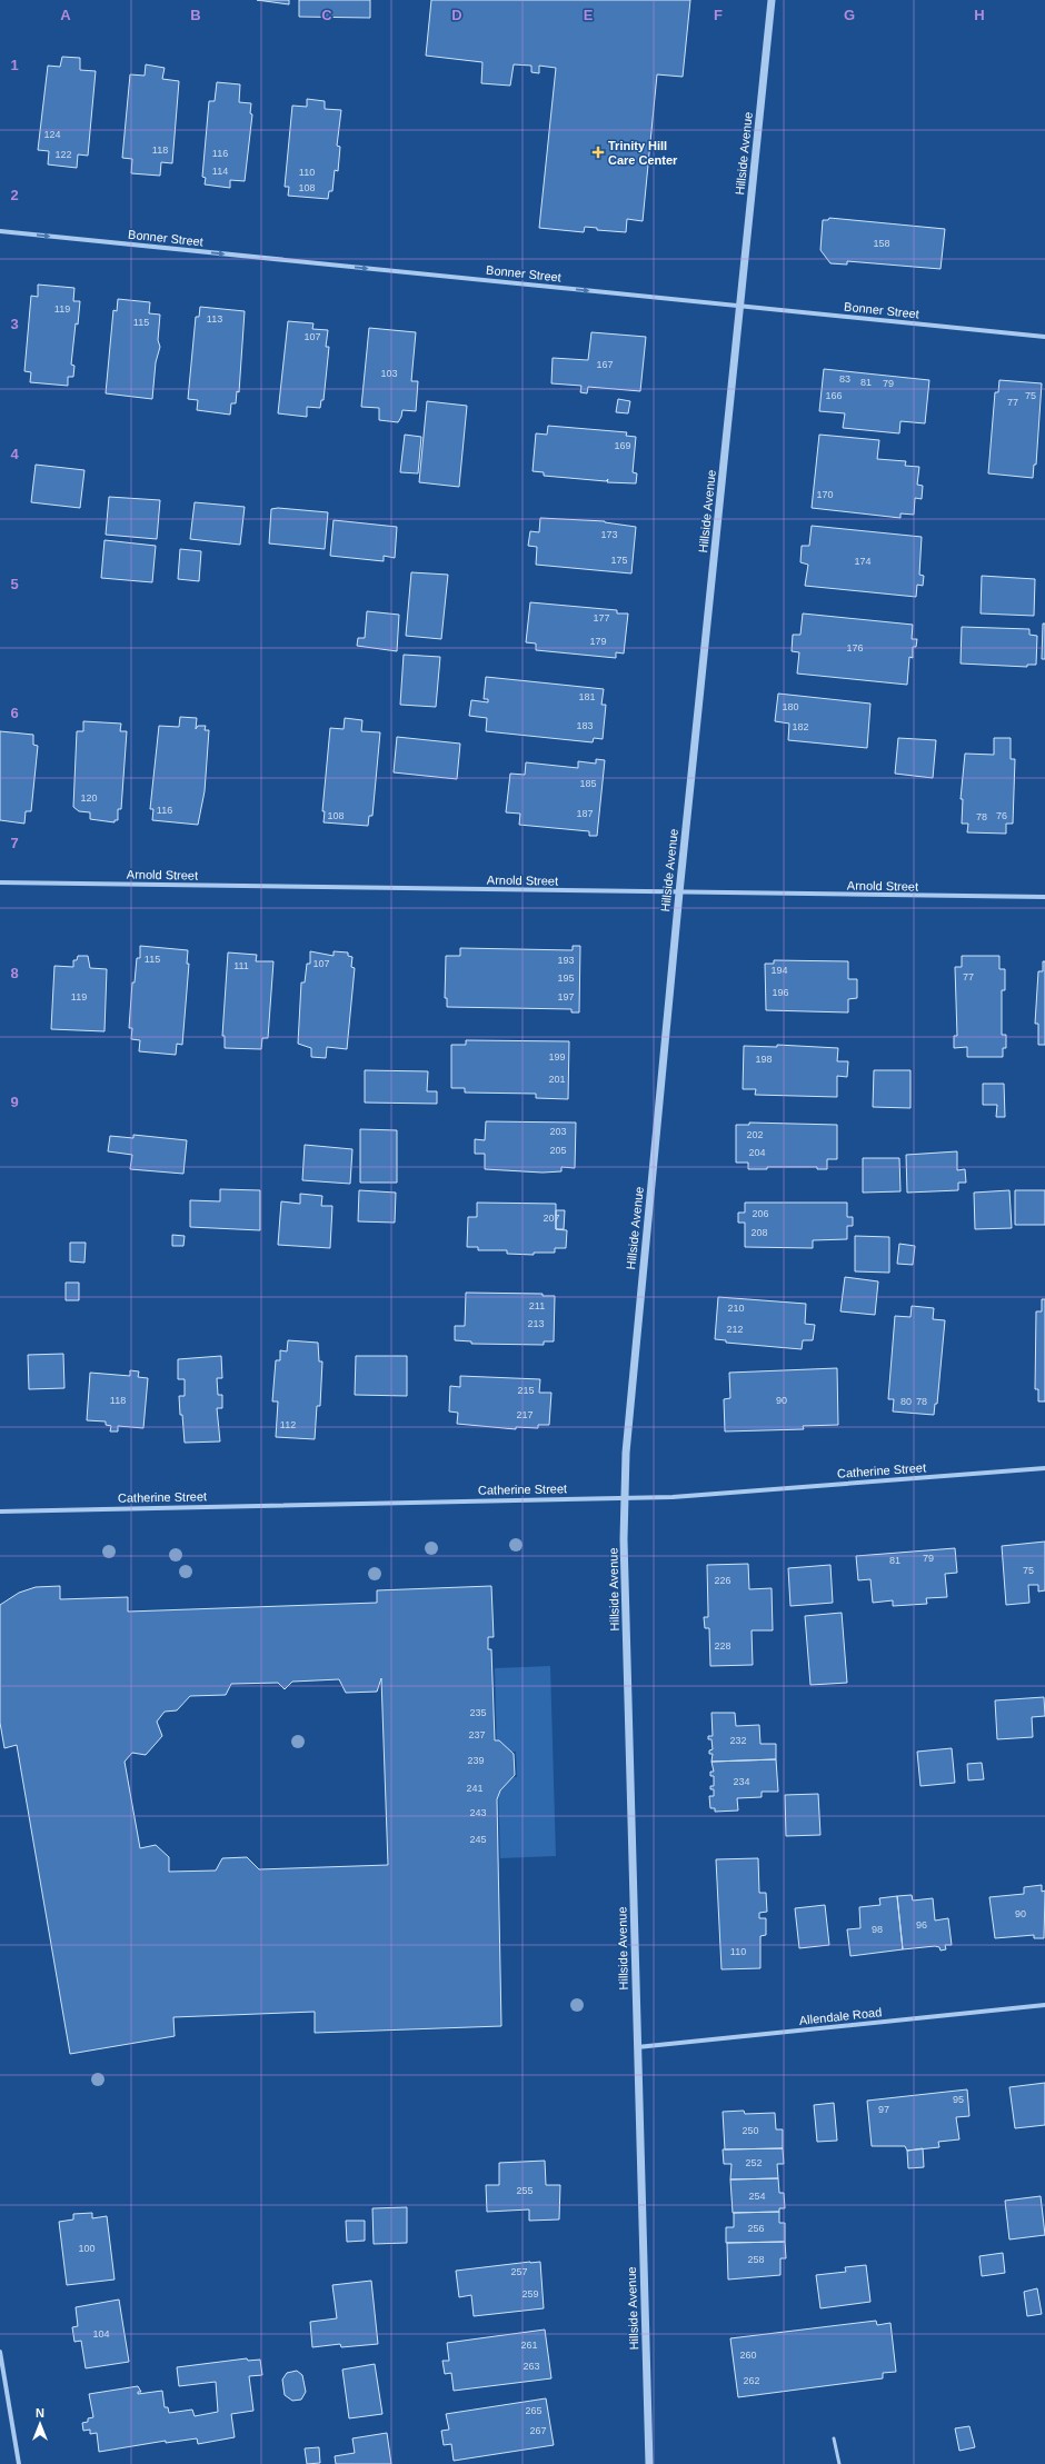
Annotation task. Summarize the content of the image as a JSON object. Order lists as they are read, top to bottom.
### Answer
{
  "streets": {
    "street": [
      "Hillside Avenue",
      "Bonner Street",
      "Arnold Street",
      "Catherine Street",
      "Allendale Road"
    ]
  },
  "crossings": [
    ["Hillside Avenue", "Bonner Street"],
    ["Hillside Avenue", "Arnold Street"],
    ["Hillside Avenue", "Catherine Street"],
    ["Hillside Avenue", "Allendale Road"]
  ],
  "one_way": ["Bonner Street"],
  "places": {
    "health": ["Trinity Hill Care Center"]
  },
  "house_numbers": [
    "124",
    "118",
    "116",
    "122",
    "114",
    "110",
    "108",
    "158",
    "119",
    "113",
    "115",
    "107",
    "167",
    "103",
    "83",
    "81",
    "79",
    "166",
    "75",
    "77",
    "169",
    "170",
    "173",
    "175",
    "174",
    "177",
    "179",
    "176",
    "181",
    "180",
    "183",
    "182",
    "185",
    "120",
    "116",
    "187",
    "108",
    "76",
    "78",
    "115",
    "193",
    "107",
    "111",
    "194",
    "77",
    "195",
    "196",
    "119",
    "197",
    "199",
    "198",
    "201",
    "203",
    "202",
    "205",
    "204",
    "206",
    "207",
    "208",
    "211",
    "210",
    "213",
    "212",
    "215",
    "118",
    "90",
    "80",
    "78",
    "217",
    "112",
    "79",
    "81",
    "75",
    "226",
    "228",
    "235",
    "237",
    "232",
    "239",
    "234",
    "241",
    "243",
    "245",
    "90",
    "96",
    "98",
    "110",
    "95",
    "97",
    "250",
    "252",
    "255",
    "254",
    "256",
    "100",
    "258",
    "257",
    "259",
    "104",
    "261",
    "260",
    "263",
    "262",
    "265",
    "267"
  ],
  "north": "top",
  "grid": {
    "columns": [
      "A",
      "B",
      "C",
      "D",
      "E",
      "F",
      "G",
      "H"
    ],
    "rows": [
      "1",
      "2",
      "3",
      "4",
      "5",
      "6",
      "7",
      "8",
      "9"
    ]
  }
}
